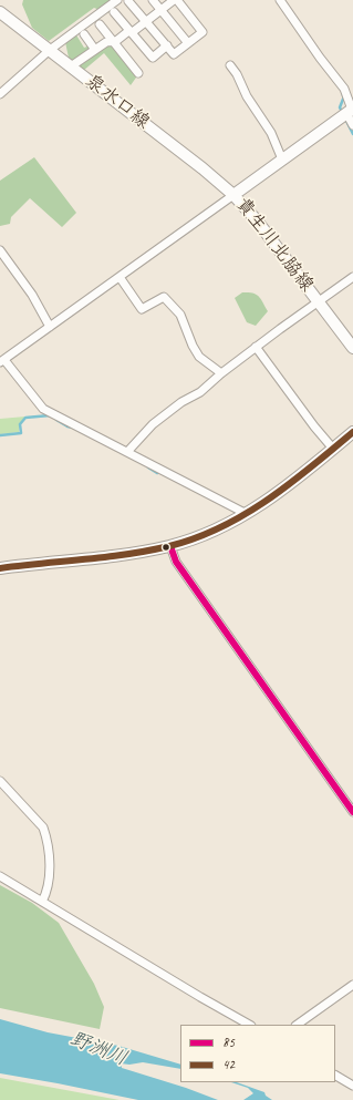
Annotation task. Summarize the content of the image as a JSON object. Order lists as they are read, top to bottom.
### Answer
{
  "streets": {
    "main road": ["泉水口線", "貴生川北脇線"]
  },
  "crossings": [
    ["泉水口線", "貴生川北脇線"]
  ],
  "water": ["野洲川"],
  "lines": ["transit line 42", "transit line 85"],
  "legend": ["85", "42"]
}
